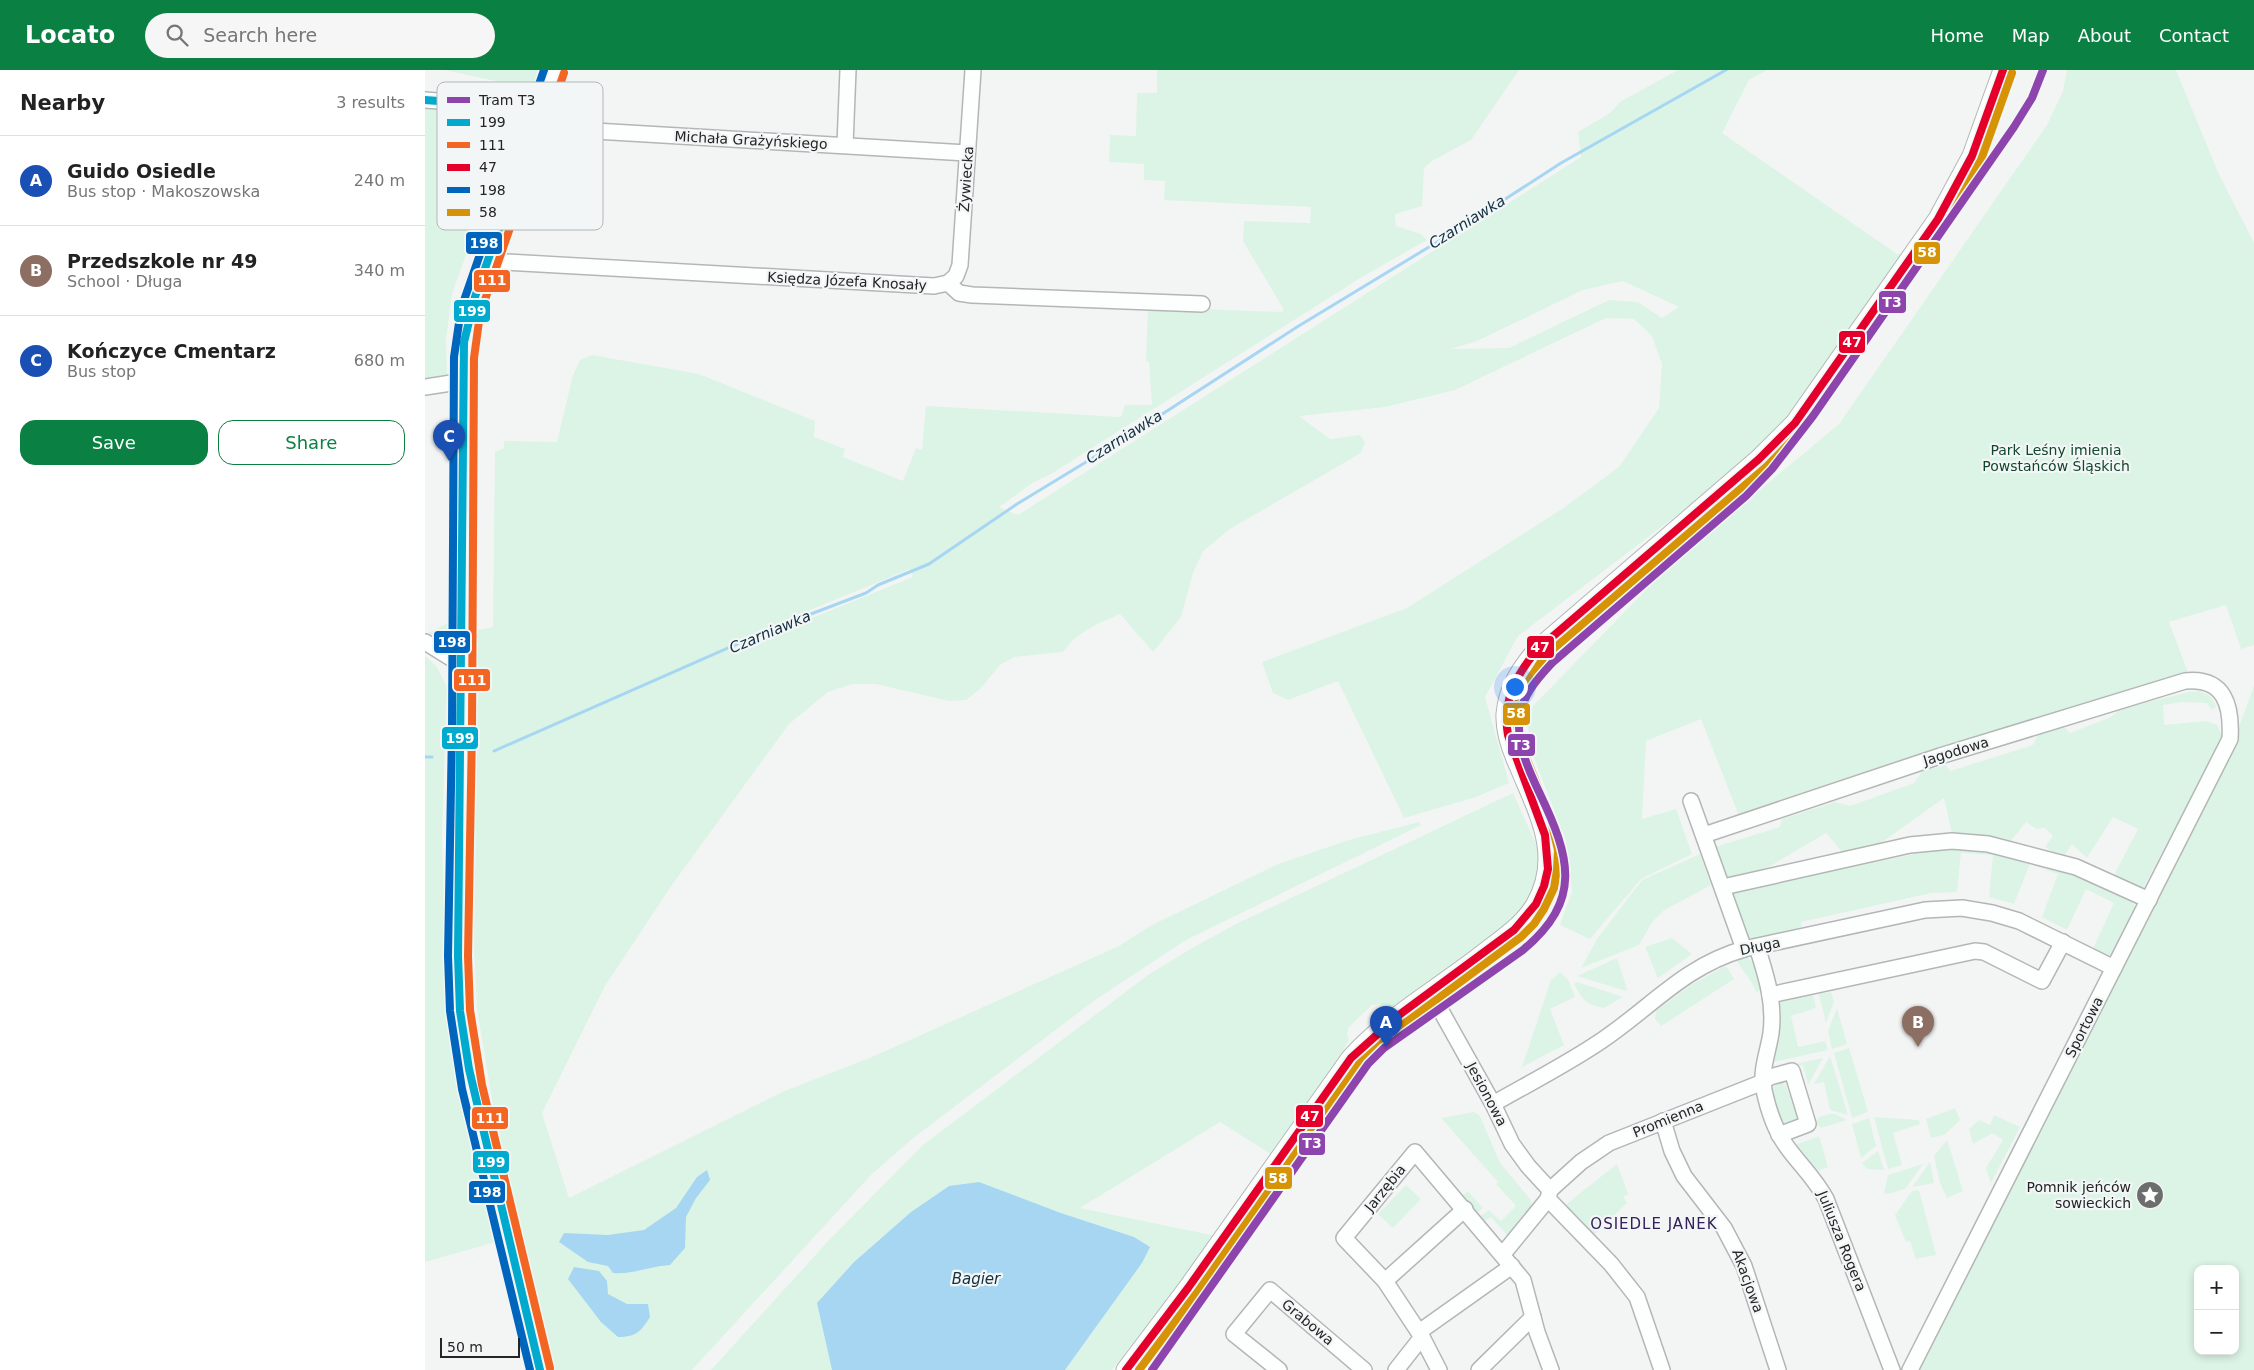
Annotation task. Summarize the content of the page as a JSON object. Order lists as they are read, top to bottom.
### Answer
{
  "streets": {
    "street": [
      "Michała Grażyńskiego",
      "Żywiecka",
      "Księdza Józefa Knosały",
      "Jagodowa",
      "Długa",
      "Sportowa",
      "Jesionowa",
      "Promienna",
      "Jarzębia",
      "Juliusza Rogera",
      "Akacjowa",
      "Grabowa"
    ]
  },
  "crossings": [
    ["Michała Grażyńskiego", "Żywiecka"],
    ["Żywiecka", "Księdza Józefa Knosały"],
    ["Jagodowa", "Sportowa"],
    ["Jagodowa", "Juliusza Rogera"],
    ["Długa", "Sportowa"],
    ["Długa", "Jesionowa"],
    ["Długa", "Juliusza Rogera"],
    ["Jesionowa", "Promienna"],
    ["Promienna", "Jarzębia"],
    ["Promienna", "Juliusza Rogera"],
    ["Promienna", "Akacjowa"]
  ],
  "districts": ["OSIEDLE JANEK"],
  "water": ["Czarniawka", "Bagier"],
  "parks": ["Park Leśny imienia Powstańców Śląskich"],
  "places": {
    "place": ["Pomnik jeńców sowieckich"]
  },
  "lines": [
    "tram line T3",
    "transit line 47",
    "transit line 198",
    "transit line 111",
    "transit line 58",
    "transit line 199"
  ],
  "legend": [
    "Tram T3",
    "199",
    "111",
    "47",
    "198",
    "58"
  ],
  "scale_bar": "50 m",
  "page": {
    "header": "Locato",
    "search": "Search here",
    "nav": [
      "Home",
      "Map",
      "About",
      "Contact"
    ],
    "heading": ["Nearby", "3 results"],
    "list": [
      {
        "mark": "A",
        "name": "Guido Osiedle",
        "note": "Bus stop · Makoszowska",
        "value": "240 m"
      },
      {
        "mark": "B",
        "name": "Przedszkole nr 49",
        "note": "School · Długa",
        "value": "340 m"
      },
      {
        "mark": "C",
        "name": "Kończyce Cmentarz",
        "note": "Bus stop",
        "value": "680 m"
      }
    ],
    "buttons": ["Save", "Share"],
    "pins": ["C", "A", "B"],
    "map_buttons": ["+", "−"],
    "scale": "50 m"
  }
}
